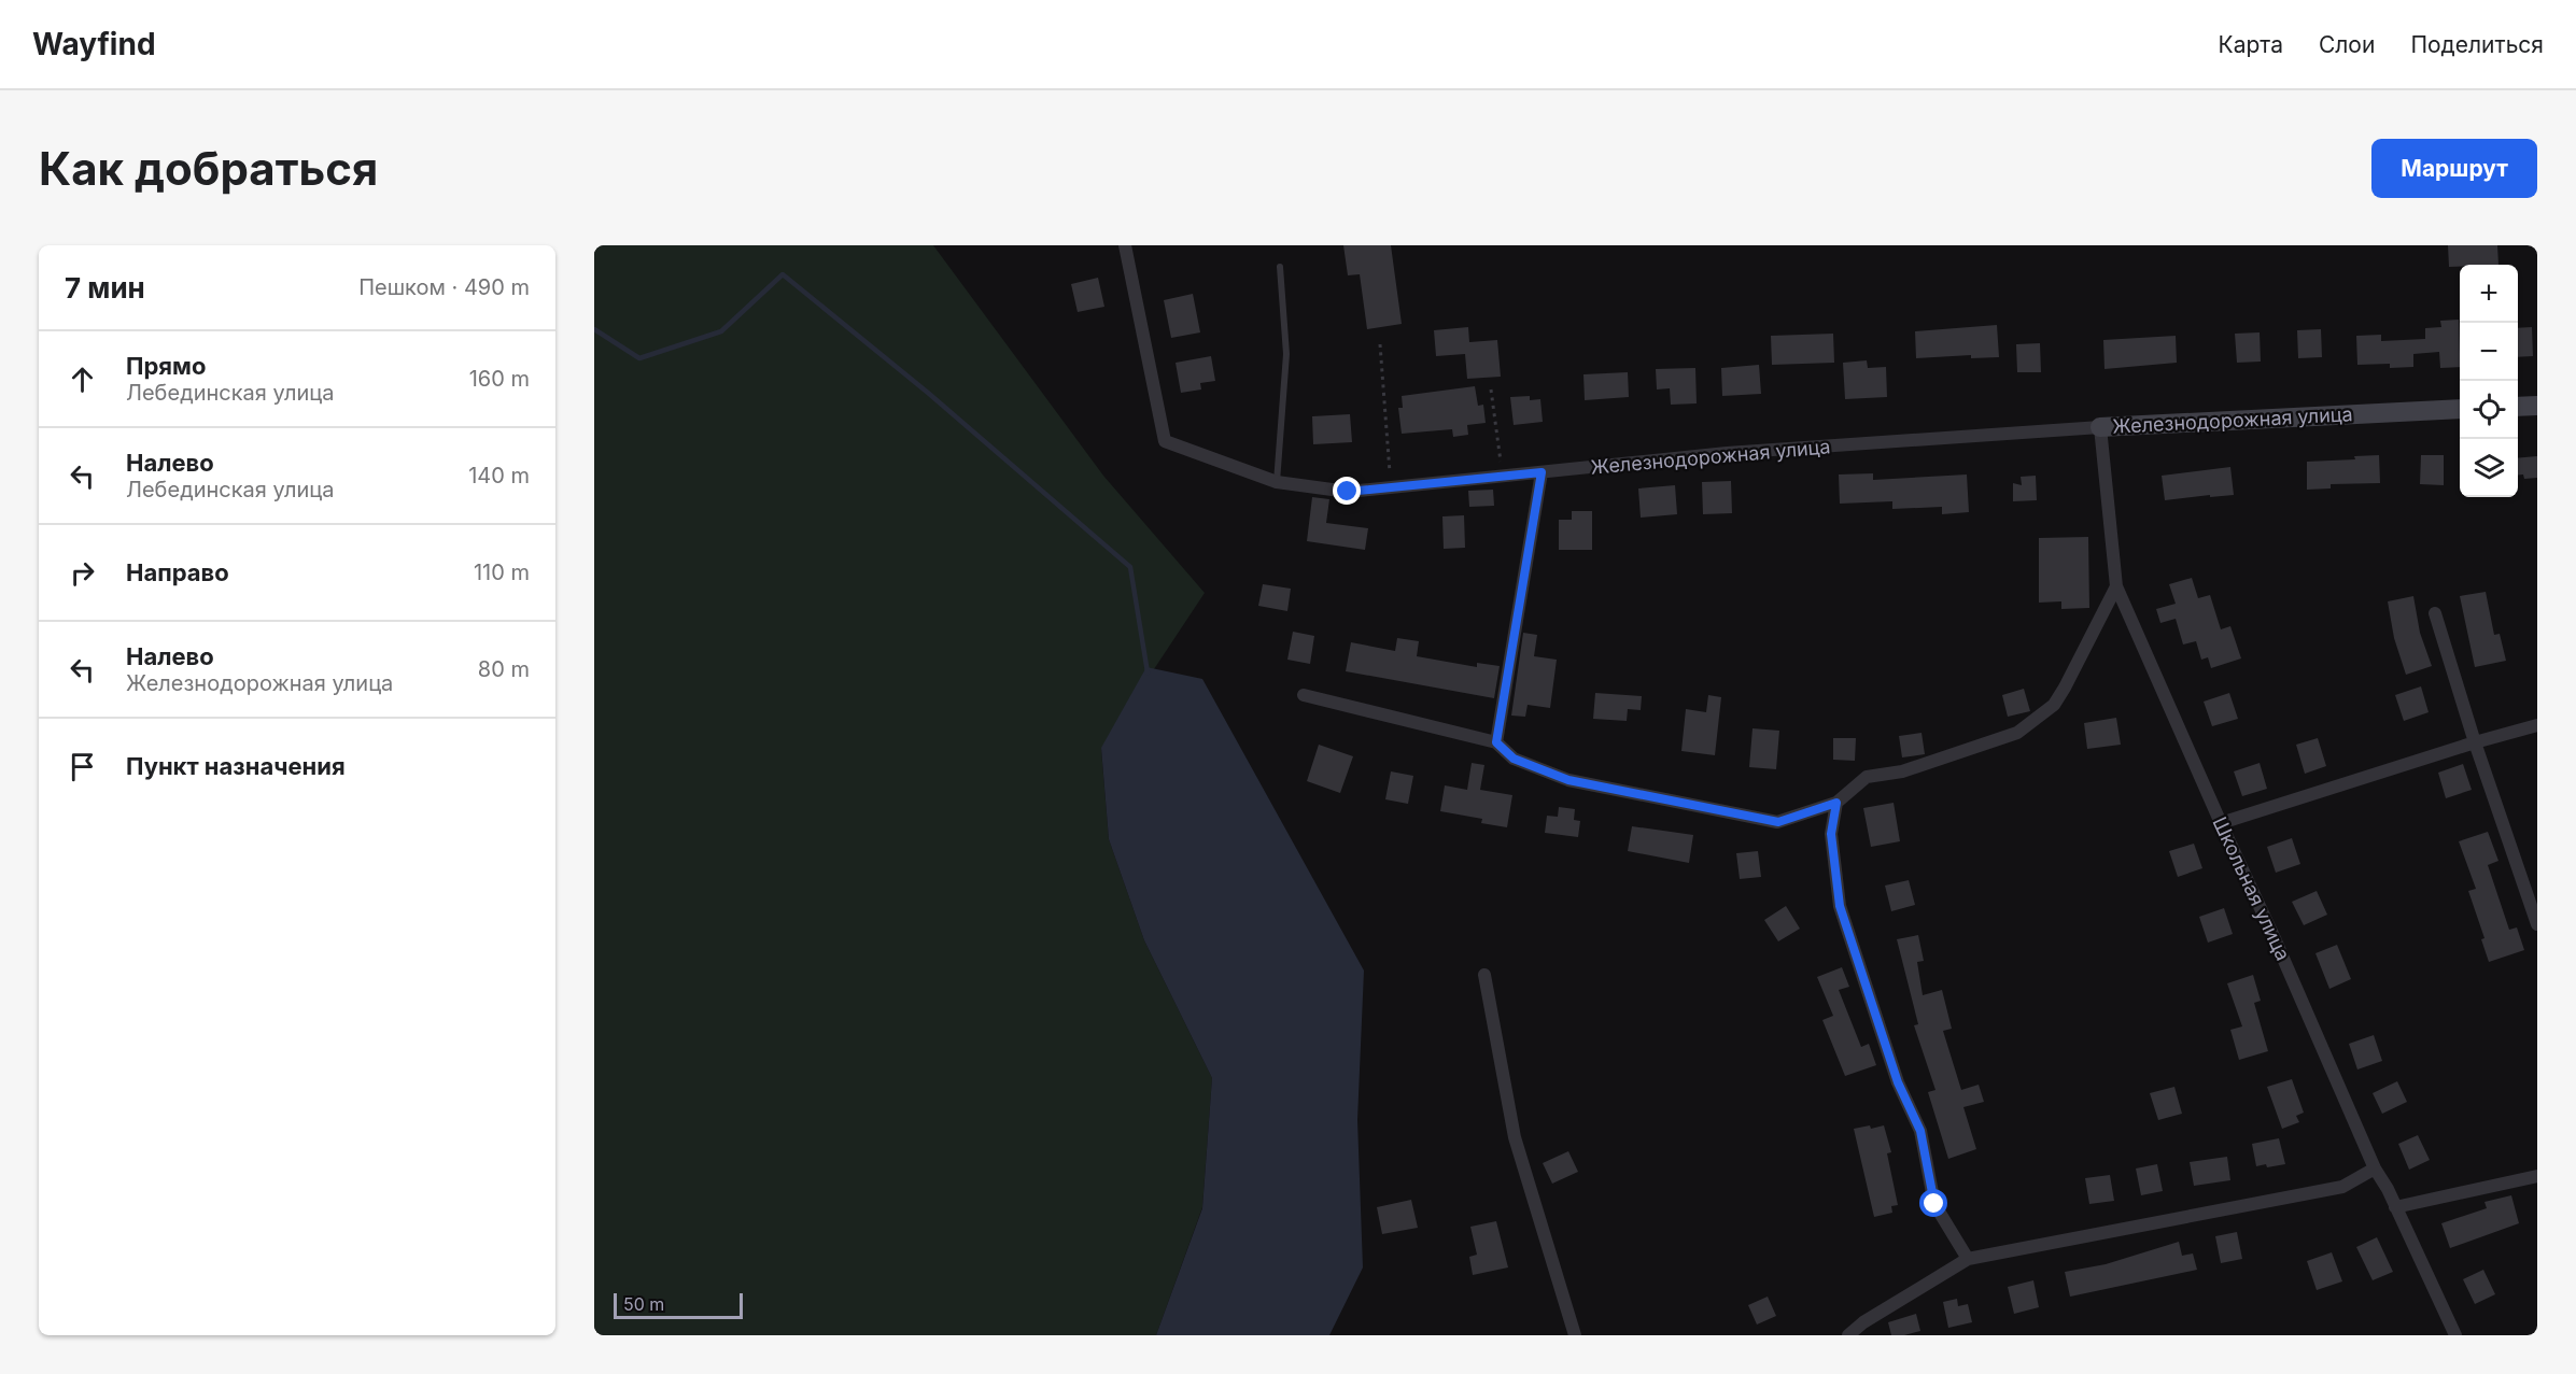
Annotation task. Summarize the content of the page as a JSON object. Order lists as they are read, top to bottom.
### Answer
{
  "streets": {
    "street": ["Железнодорожная улица", "Школьная улица"]
  },
  "crossings": [
    ["Железнодорожная улица", "Школьная улица"]
  ],
  "scale_bar": "50 m",
  "page": {
    "header": "Wayfind",
    "nav": ["Карта", "Слои", "Поделиться"],
    "buttons": "Маршрут",
    "title": "Как добраться",
    "heading": ["7 мин", "Пешком · 490 m"],
    "map_buttons": ["+", "−"],
    "list": [
      ["Прямо", "Лебединская улица", "160 m"],
      ["Налево", "Лебединская улица", "140 m"],
      ["Направо", "110 m"],
      ["Налево", "Железнодорожная улица", "80 m"],
      "Пункт назначения"
    ],
    "scale": "50 m"
  }
}
